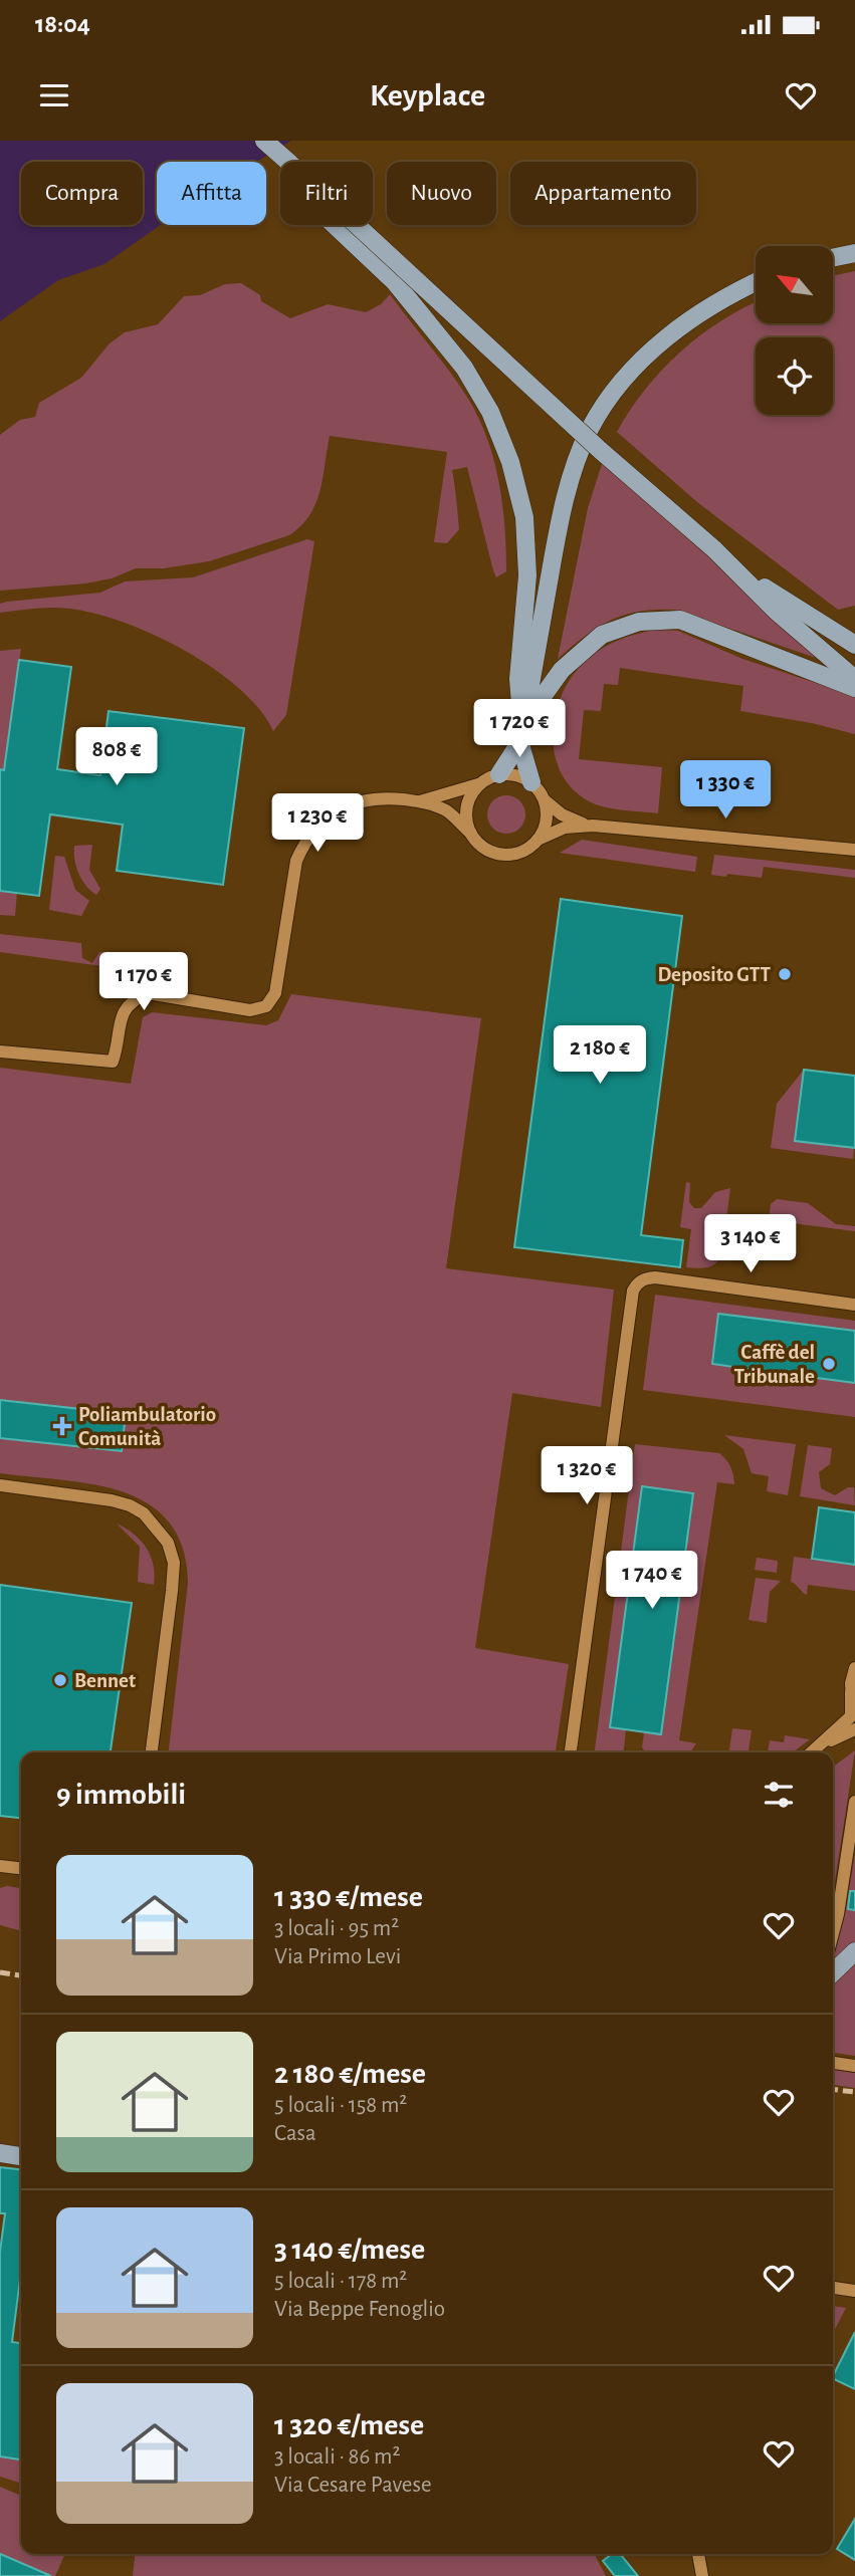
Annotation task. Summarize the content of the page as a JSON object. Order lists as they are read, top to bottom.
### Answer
{
  "places": {
    "other": ["Deposito GTT", "Caffè del Tribunale", "Bennet"],
    "health": ["Poliambulatorio Comunità"]
  },
  "north": "top left",
  "page": {
    "status": "18:04",
    "header": "Keyplace",
    "chip": [
      "Compra",
      "Affitta",
      "Filtri",
      "Nuovo",
      "Appartamento"
    ],
    "price": [
      "1 720 €",
      "808 €",
      "1 330 €",
      "1 230 €",
      "1 170 €",
      "2 180 €",
      "3 140 €",
      "1 320 €",
      "1 740 €"
    ],
    "heading": "9 immobili",
    "list": [
      {
        "name": "1 330 €/mese",
        "note": "3 locali · 95 m² · Via Primo Levi"
      },
      {
        "name": "2 180 €/mese",
        "note": "5 locali · 158 m² · Casa"
      },
      {
        "name": "3 140 €/mese",
        "note": "5 locali · 178 m² · Via Beppe Fenoglio"
      },
      {
        "name": "1 320 €/mese",
        "note": "3 locali · 86 m² · Via Cesare Pavese"
      }
    ]
  }
}
